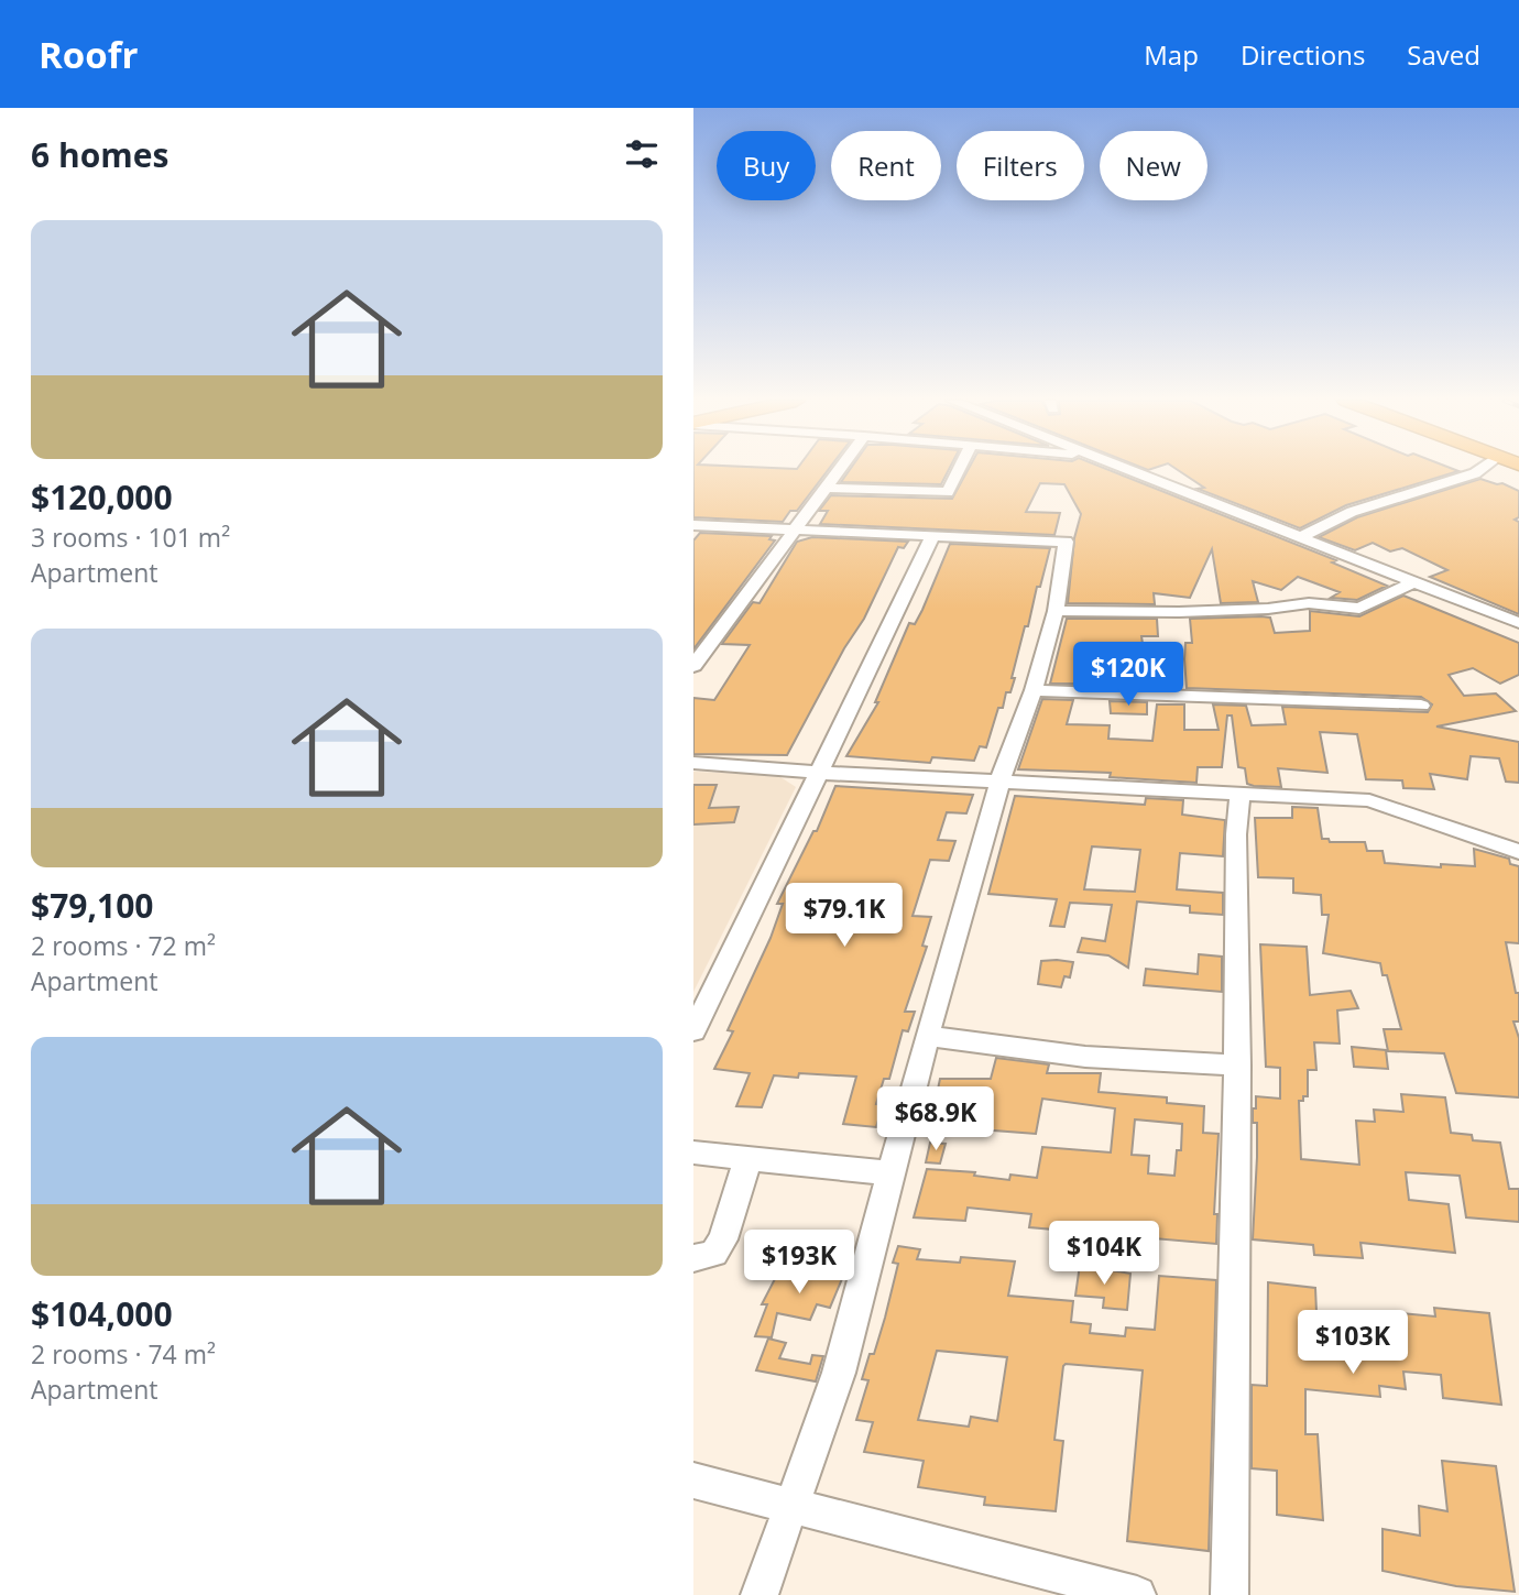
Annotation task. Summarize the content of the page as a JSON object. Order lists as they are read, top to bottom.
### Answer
{
  "page": {
    "header": "Roofr",
    "nav": ["Map", "Directions", "Saved"],
    "heading": "6 homes",
    "chip": [
      "Buy",
      "Rent",
      "Filters",
      "New"
    ],
    "list": [
      {
        "name": "$120,000",
        "note": "3 rooms · 101 m² · Apartment"
      },
      {
        "name": "$79,100",
        "note": "2 rooms · 72 m² · Apartment"
      },
      {
        "name": "$104,000",
        "note": "2 rooms · 74 m² · Apartment"
      }
    ],
    "price": [
      "$120K",
      "$79.1K",
      "$68.9K",
      "$104K",
      "$193K",
      "$103K"
    ]
  }
}
